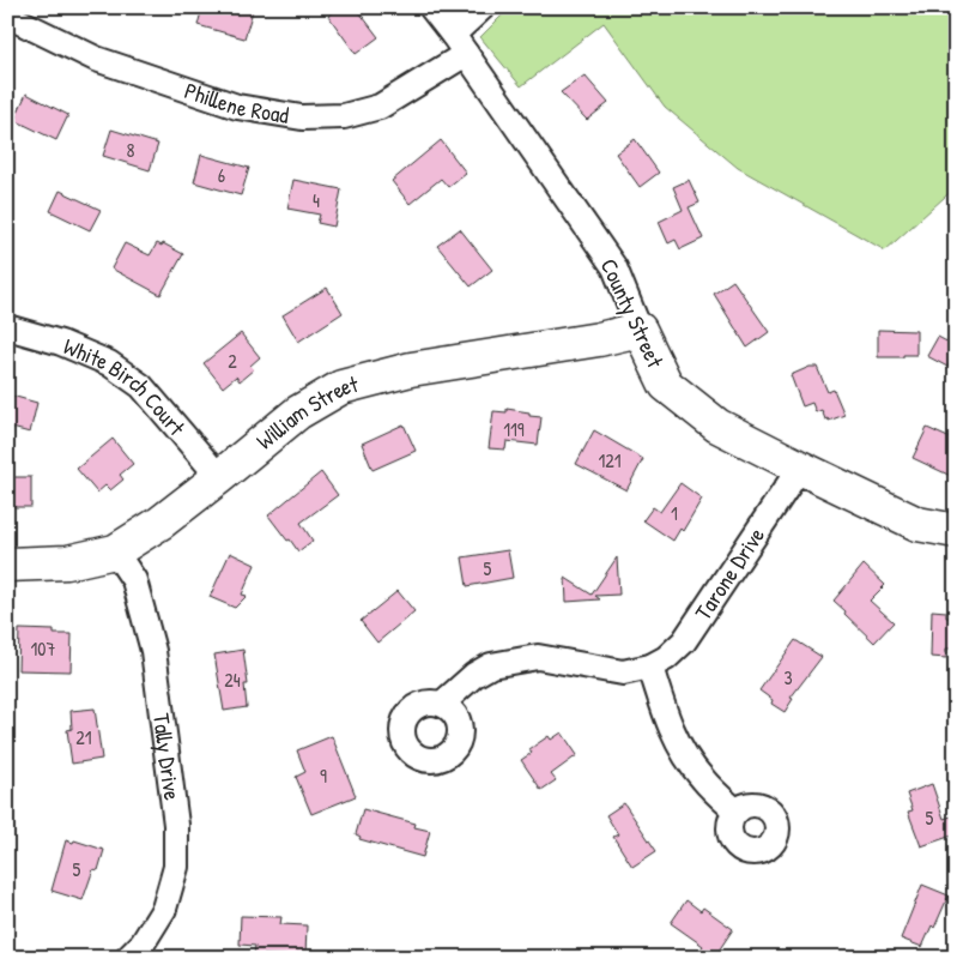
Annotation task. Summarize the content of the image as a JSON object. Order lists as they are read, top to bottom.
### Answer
{
  "streets": {
    "street": [
      "Phillene Road",
      "County Street",
      "White Birch Court",
      "William Street",
      "Tarone Drive",
      "Tally Drive"
    ]
  },
  "crossings": [
    ["Phillene Road", "County Street"],
    ["County Street", "William Street"],
    ["County Street", "Tarone Drive"],
    ["White Birch Court", "William Street"],
    ["William Street", "Tally Drive"]
  ],
  "house_numbers": [
    "8",
    "6",
    "4",
    "2",
    "119",
    "121",
    "1",
    "5",
    "107",
    "3",
    "24",
    "21",
    "9",
    "5",
    "5"
  ]
}
